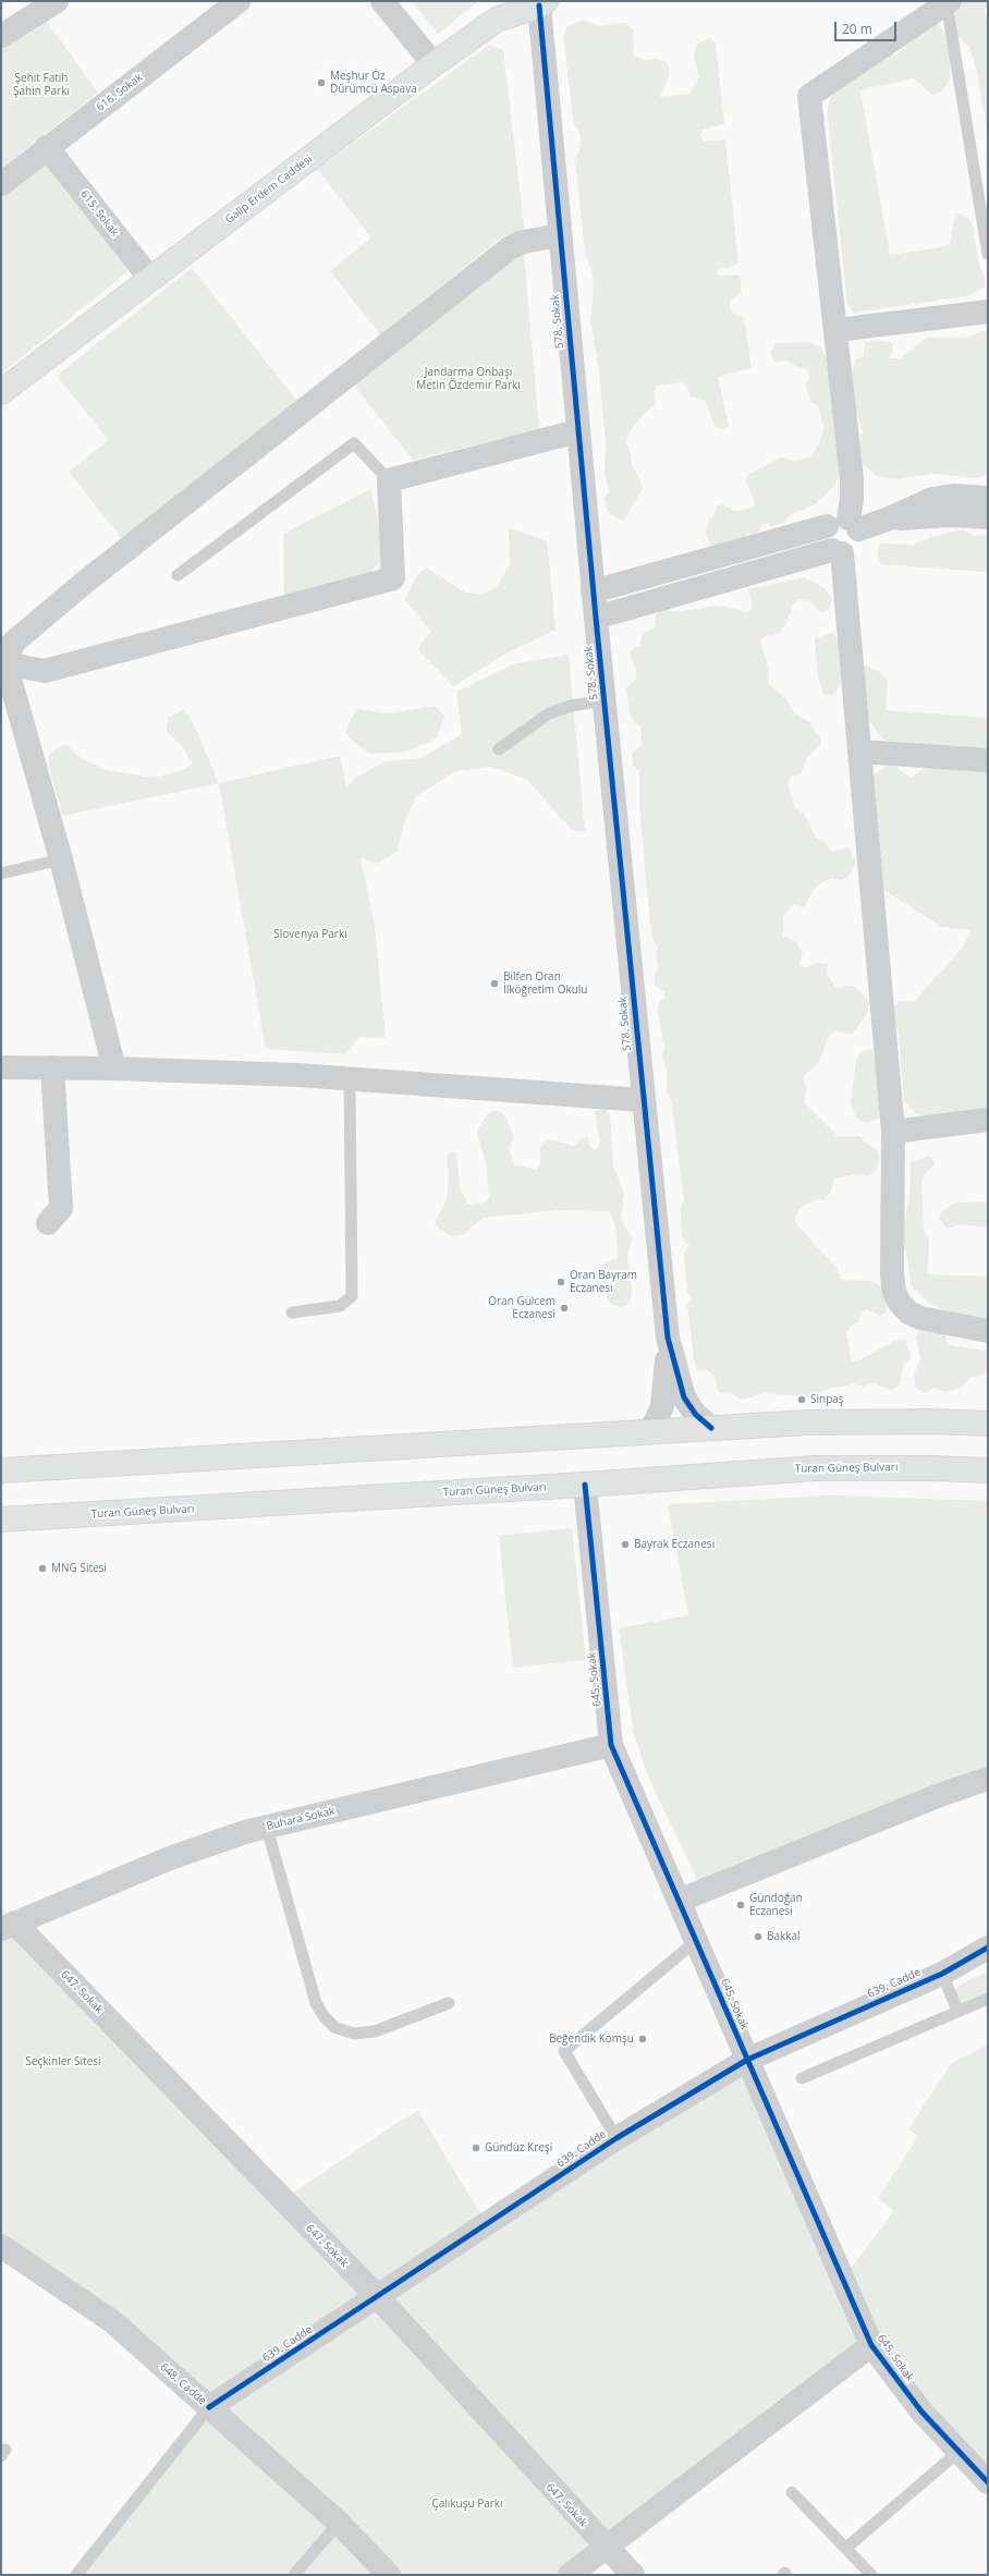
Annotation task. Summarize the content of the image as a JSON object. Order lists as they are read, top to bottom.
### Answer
{
  "streets": {
    "main road": ["Galip Erdem Caddesi", "Turan Güneş Bulvarı"],
    "street": [
      "616. Sokak",
      "615. Sokak",
      "578. Sokak",
      "645. Sokak",
      "Buhara Sokak",
      "639. Cadde",
      "647. Sokak",
      "648. Cadde"
    ]
  },
  "crossings": [
    ["616. Sokak", "615. Sokak"],
    ["Galip Erdem Caddesi", "615. Sokak"],
    ["Galip Erdem Caddesi", "578. Sokak"],
    ["Turan Güneş Bulvarı", "645. Sokak"],
    ["645. Sokak", "Buhara Sokak"],
    ["645. Sokak", "639. Cadde"],
    ["Buhara Sokak", "647. Sokak"],
    ["639. Cadde", "647. Sokak"],
    ["639. Cadde", "648. Cadde"]
  ],
  "parks": [
    "Şehit Fatih Şahin Parkı",
    "Jandarma Onbaşı Metin Özdemir Parkı",
    "Slovenya Parkı",
    "Seçkinler Sitesi",
    "Çalıkuşu Parkı"
  ],
  "places": [
    "Meşhur Öz Dürümcü Aspava",
    "Bilfen Oran İlköğretim Okulu",
    "Oran Bayram Eczanesi",
    "Oran Gülcem Eczanesi",
    "Sinpaş",
    "Bayrak Eczanesi",
    "MNG Sitesi",
    "Gündoğan Eczanesi",
    "Bakkal",
    "Beğendik Komşu",
    "Gündüz Kreşi"
  ],
  "scale_bar": "20 m"
}
